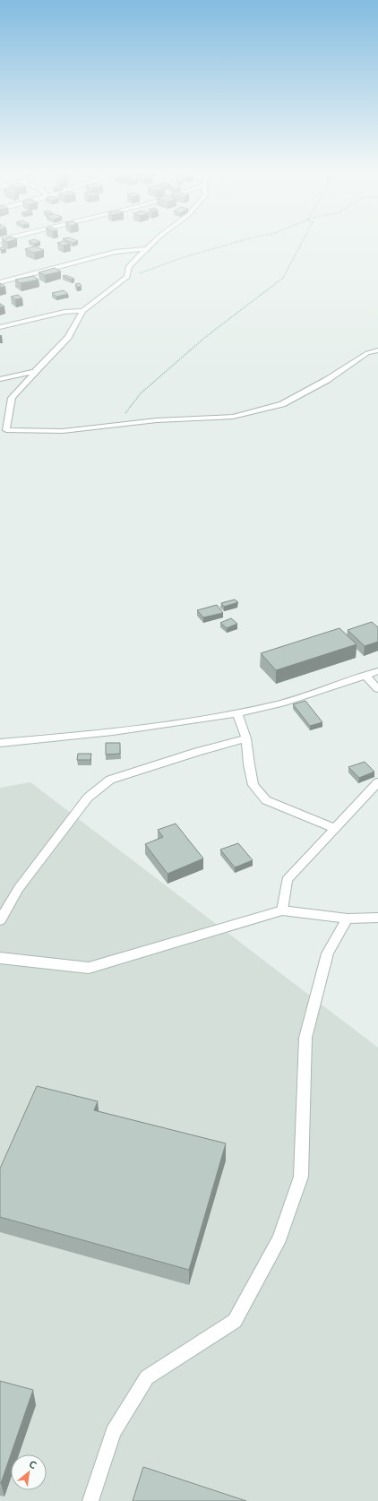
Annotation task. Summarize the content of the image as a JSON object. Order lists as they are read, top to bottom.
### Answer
{
  "north": "top right"
}
